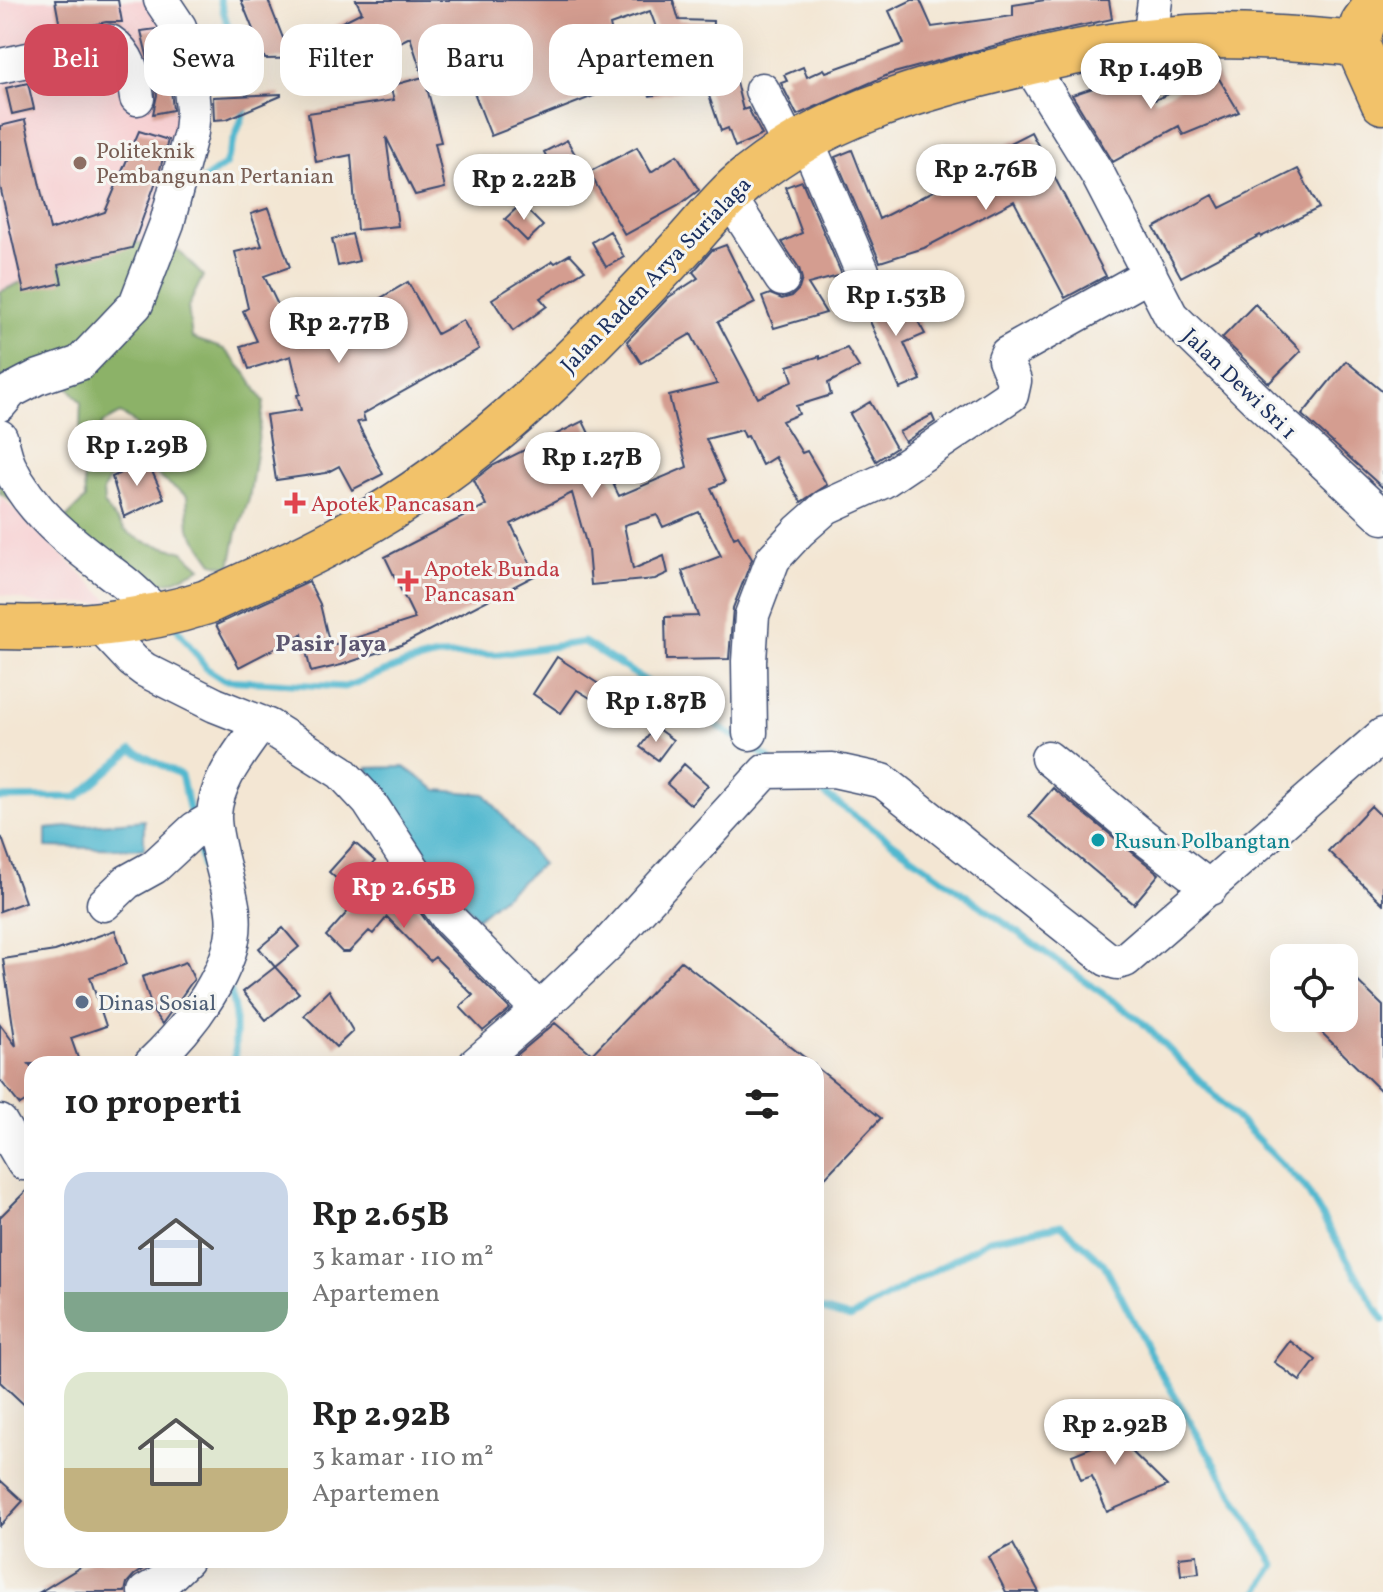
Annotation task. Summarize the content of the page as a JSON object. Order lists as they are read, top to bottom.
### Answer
{
  "streets": {
    "main road": ["Jalan Raden Arya Surialaga"],
    "street": ["Jalan Dewi Sri 1"]
  },
  "crossings": [
    ["Jalan Raden Arya Surialaga", "Jalan Dewi Sri 1"]
  ],
  "districts": ["Pasir Jaya"],
  "places": {
    "other": ["Politeknik Pembangunan Pertanian", "Rusun Polbangtan", "Dinas Sosial"],
    "health": ["Apotek Pancasan", "Apotek Bunda Pancasan"]
  },
  "page": {
    "chip": [
      "Beli",
      "Sewa",
      "Filter",
      "Baru",
      "Apartemen"
    ],
    "price": [
      "Rp 1.49B",
      "Rp 2.76B",
      "Rp 2.22B",
      "Rp 1.53B",
      "Rp 2.77B",
      "Rp 1.29B",
      "Rp 1.27B",
      "Rp 1.87B",
      "Rp 2.65B",
      "Rp 2.92B"
    ],
    "heading": "10 properti",
    "list": [
      {
        "name": "Rp 2.65B",
        "note": "3 kamar · 110 m² · Apartemen"
      },
      {
        "name": "Rp 2.92B",
        "note": "3 kamar · 110 m² · Apartemen"
      }
    ]
  }
}
